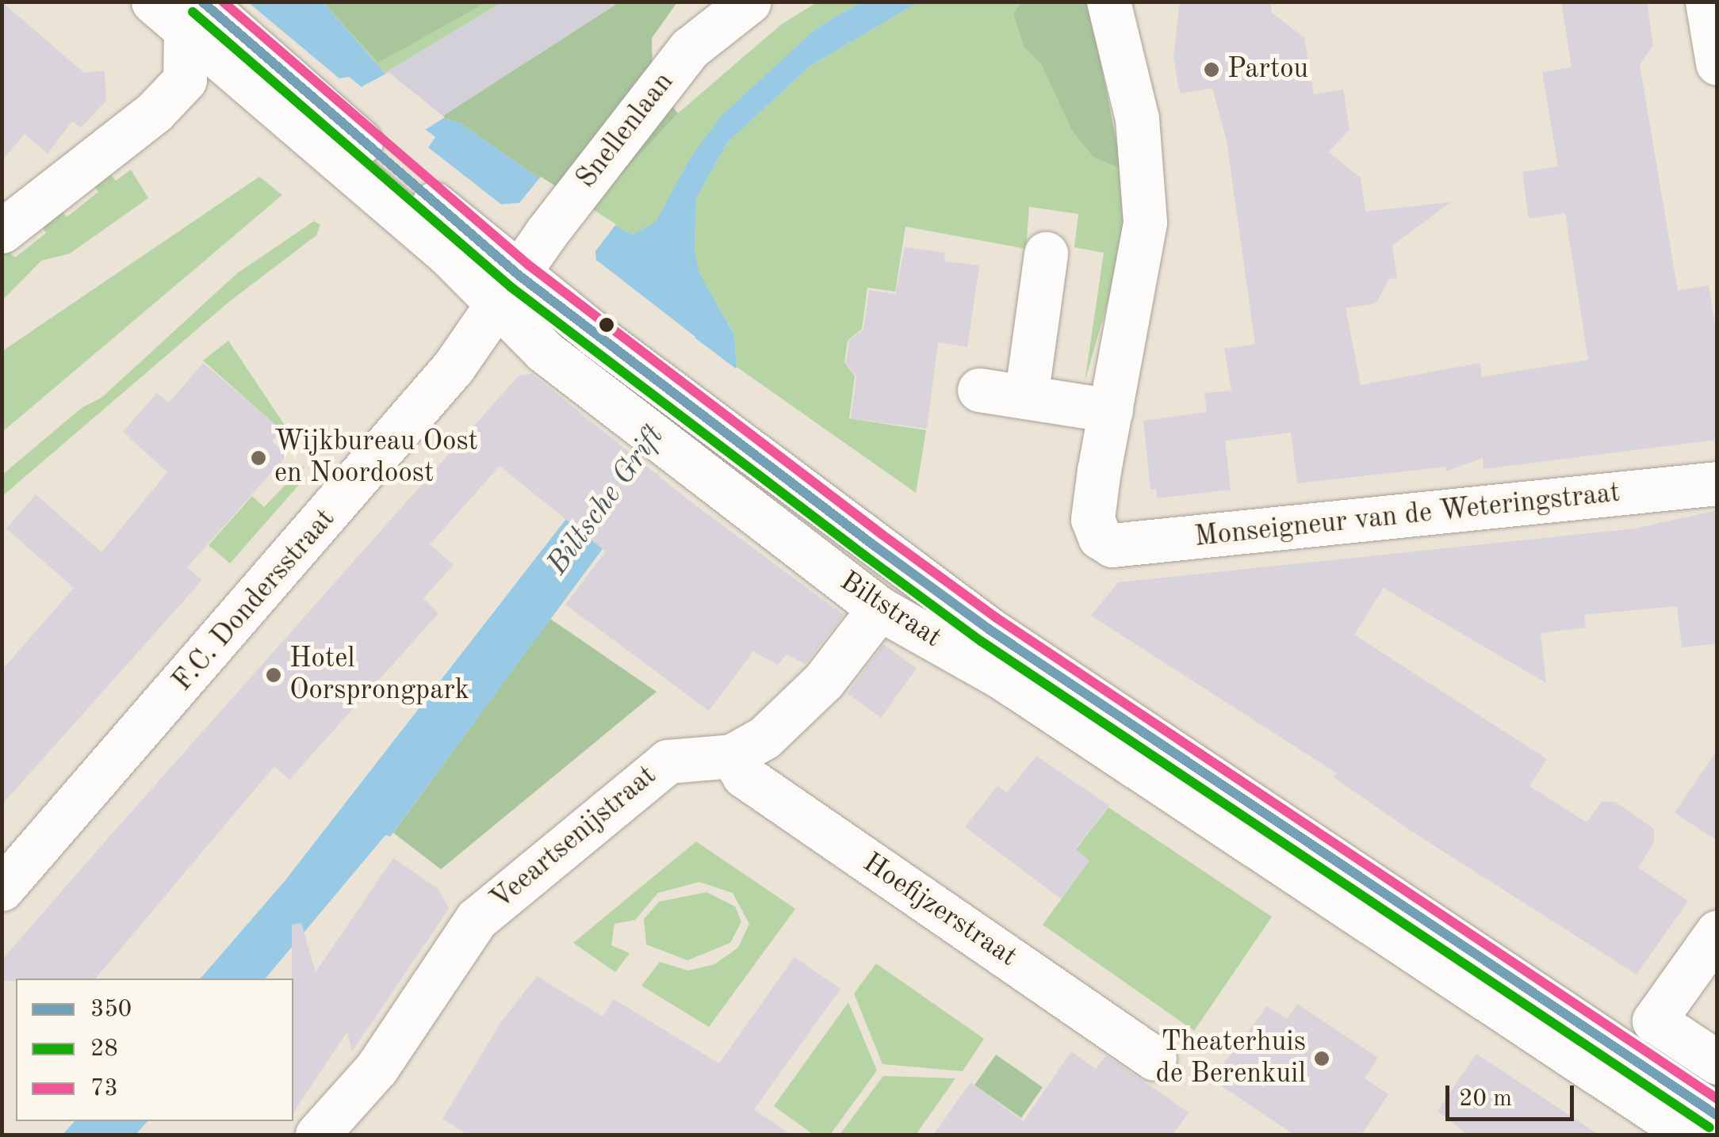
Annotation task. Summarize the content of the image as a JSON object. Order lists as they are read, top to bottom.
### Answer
{
  "streets": {
    "street": [
      "Snellenlaan",
      "Monseigneur van de Weteringstraat",
      "F.C. Dondersstraat",
      "Biltstraat",
      "Veeartsenijstraat",
      "Hoefijzerstraat"
    ]
  },
  "crossings": [
    ["Snellenlaan", "F.C. Dondersstraat"],
    ["Snellenlaan", "Biltstraat"],
    ["F.C. Dondersstraat", "Biltstraat"],
    ["Biltstraat", "Veeartsenijstraat"],
    ["Veeartsenijstraat", "Hoefijzerstraat"]
  ],
  "water": ["Biltsche Grift"],
  "places": [
    "Partou",
    "Wijkbureau Oost en Noordoost",
    "Hotel Oorsprongpark",
    "Theaterhuis de Berenkuil"
  ],
  "lines": ["transit line 350", "transit line 73", "transit line 28"],
  "legend": ["350", "28", "73"],
  "scale_bar": "20 m"
}
